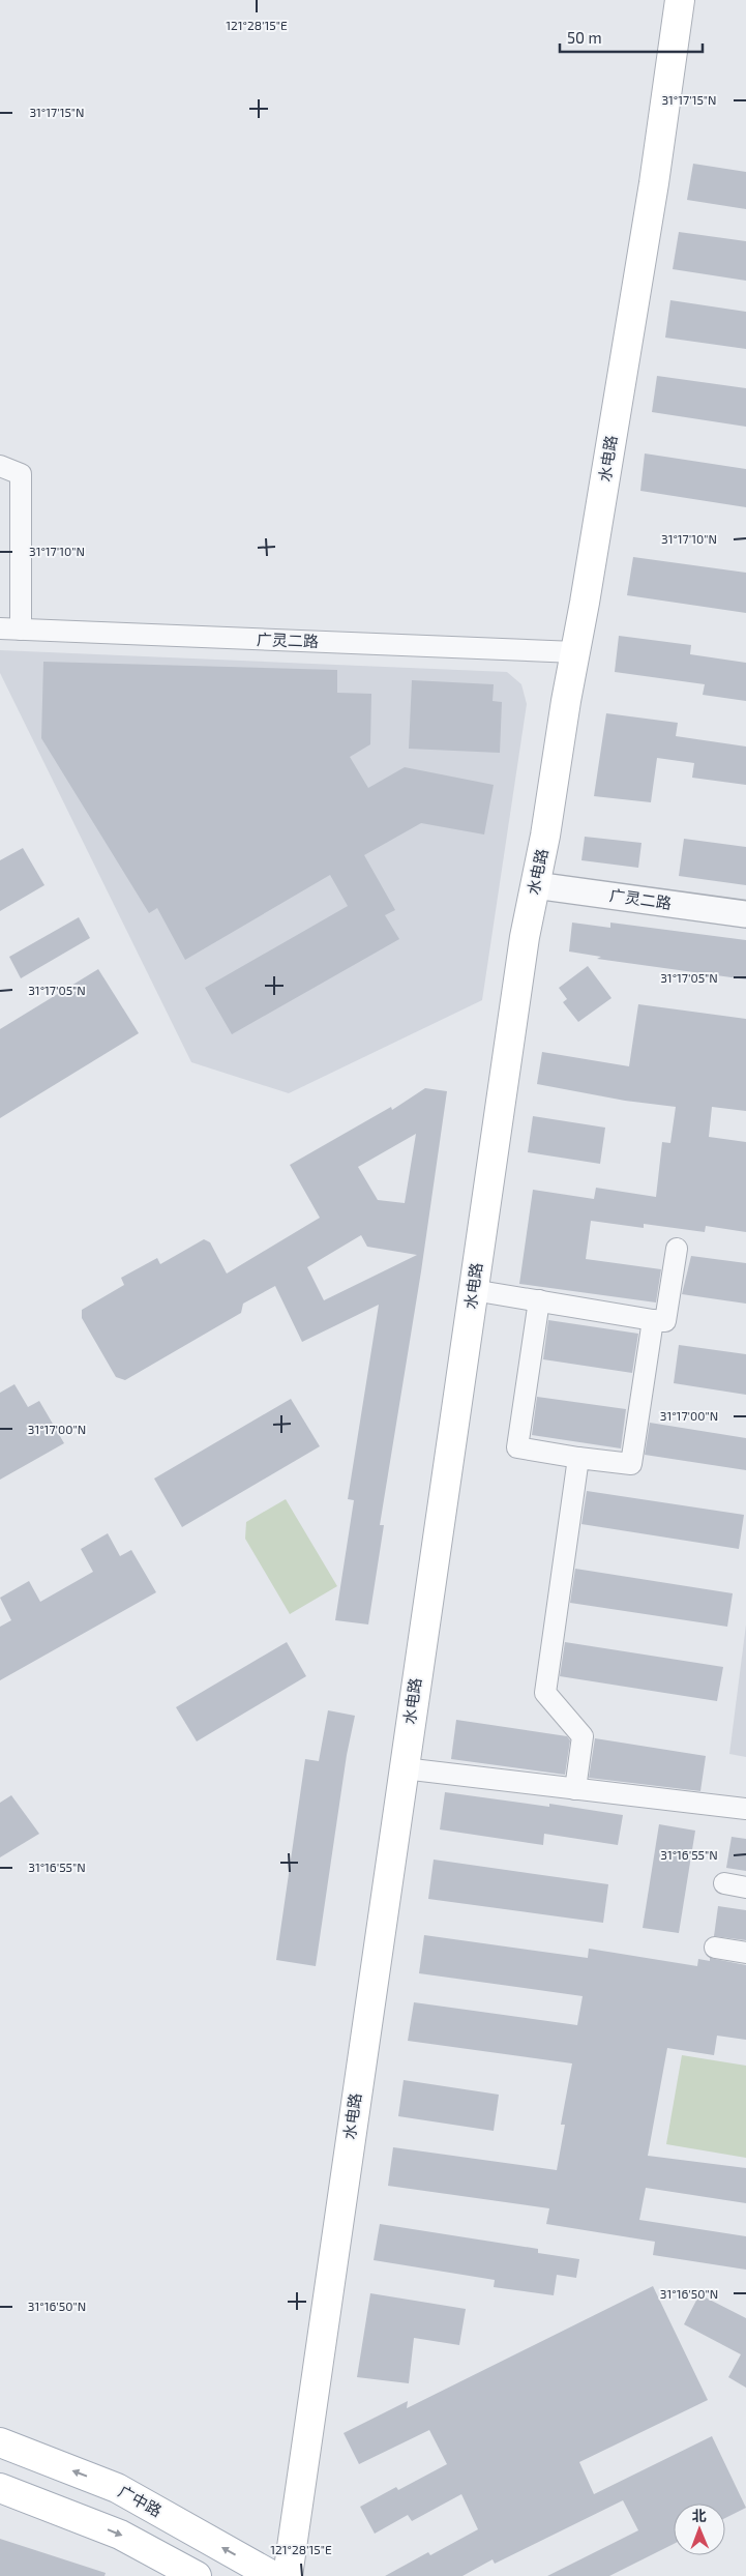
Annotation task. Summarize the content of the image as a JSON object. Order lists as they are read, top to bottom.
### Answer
{
  "streets": {
    "main road": ["水电路", "广中路"],
    "street": ["广灵二路"]
  },
  "crossings": [
    ["水电路", "广灵二路"]
  ],
  "scale_bar": "50 m",
  "north": "top",
  "coordinates": [
    "121°28'15\"E",
    "31°17'15\"N",
    "31°17'10\"N",
    "31°17'05\"N",
    "31°17'00\"N",
    "31°16'55\"N",
    "31°16'50\"N"
  ]
}
